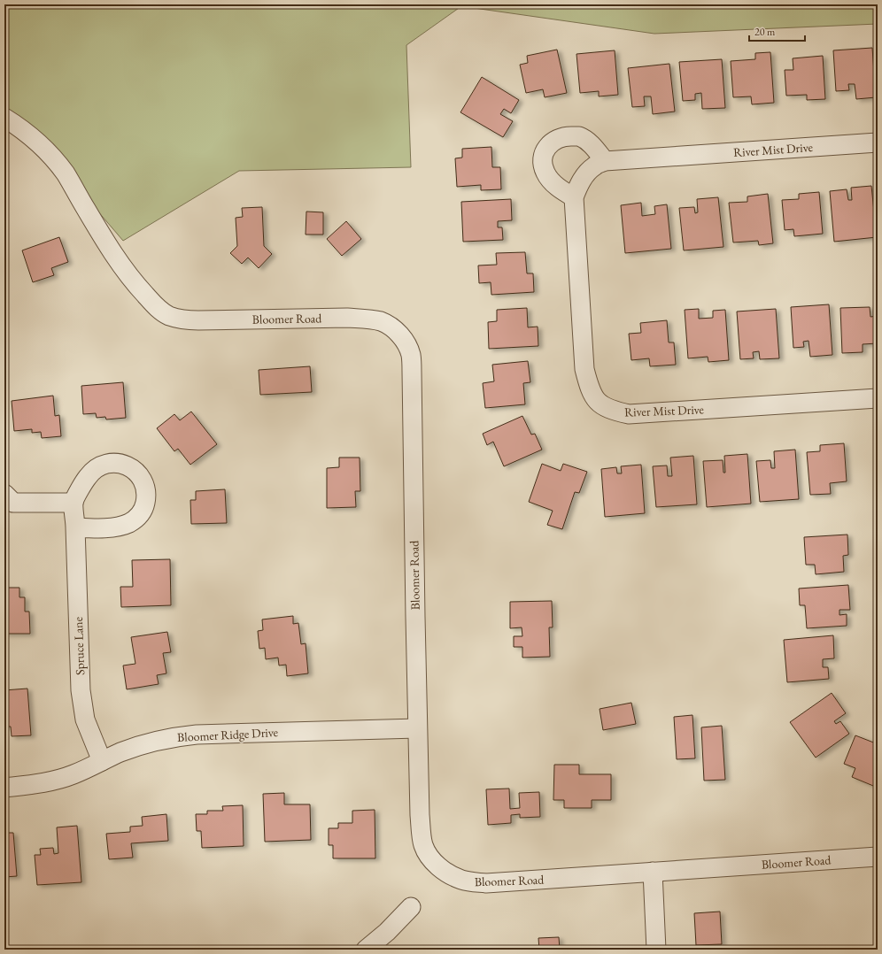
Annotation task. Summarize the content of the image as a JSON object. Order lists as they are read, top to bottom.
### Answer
{
  "streets": {
    "street": [
      "River Mist Drive",
      "Bloomer Road",
      "Spruce Lane",
      "Bloomer Ridge Drive"
    ]
  },
  "crossings": [
    ["Bloomer Road", "Bloomer Ridge Drive"],
    ["Spruce Lane", "Bloomer Ridge Drive"]
  ],
  "scale_bar": "20 m"
}
